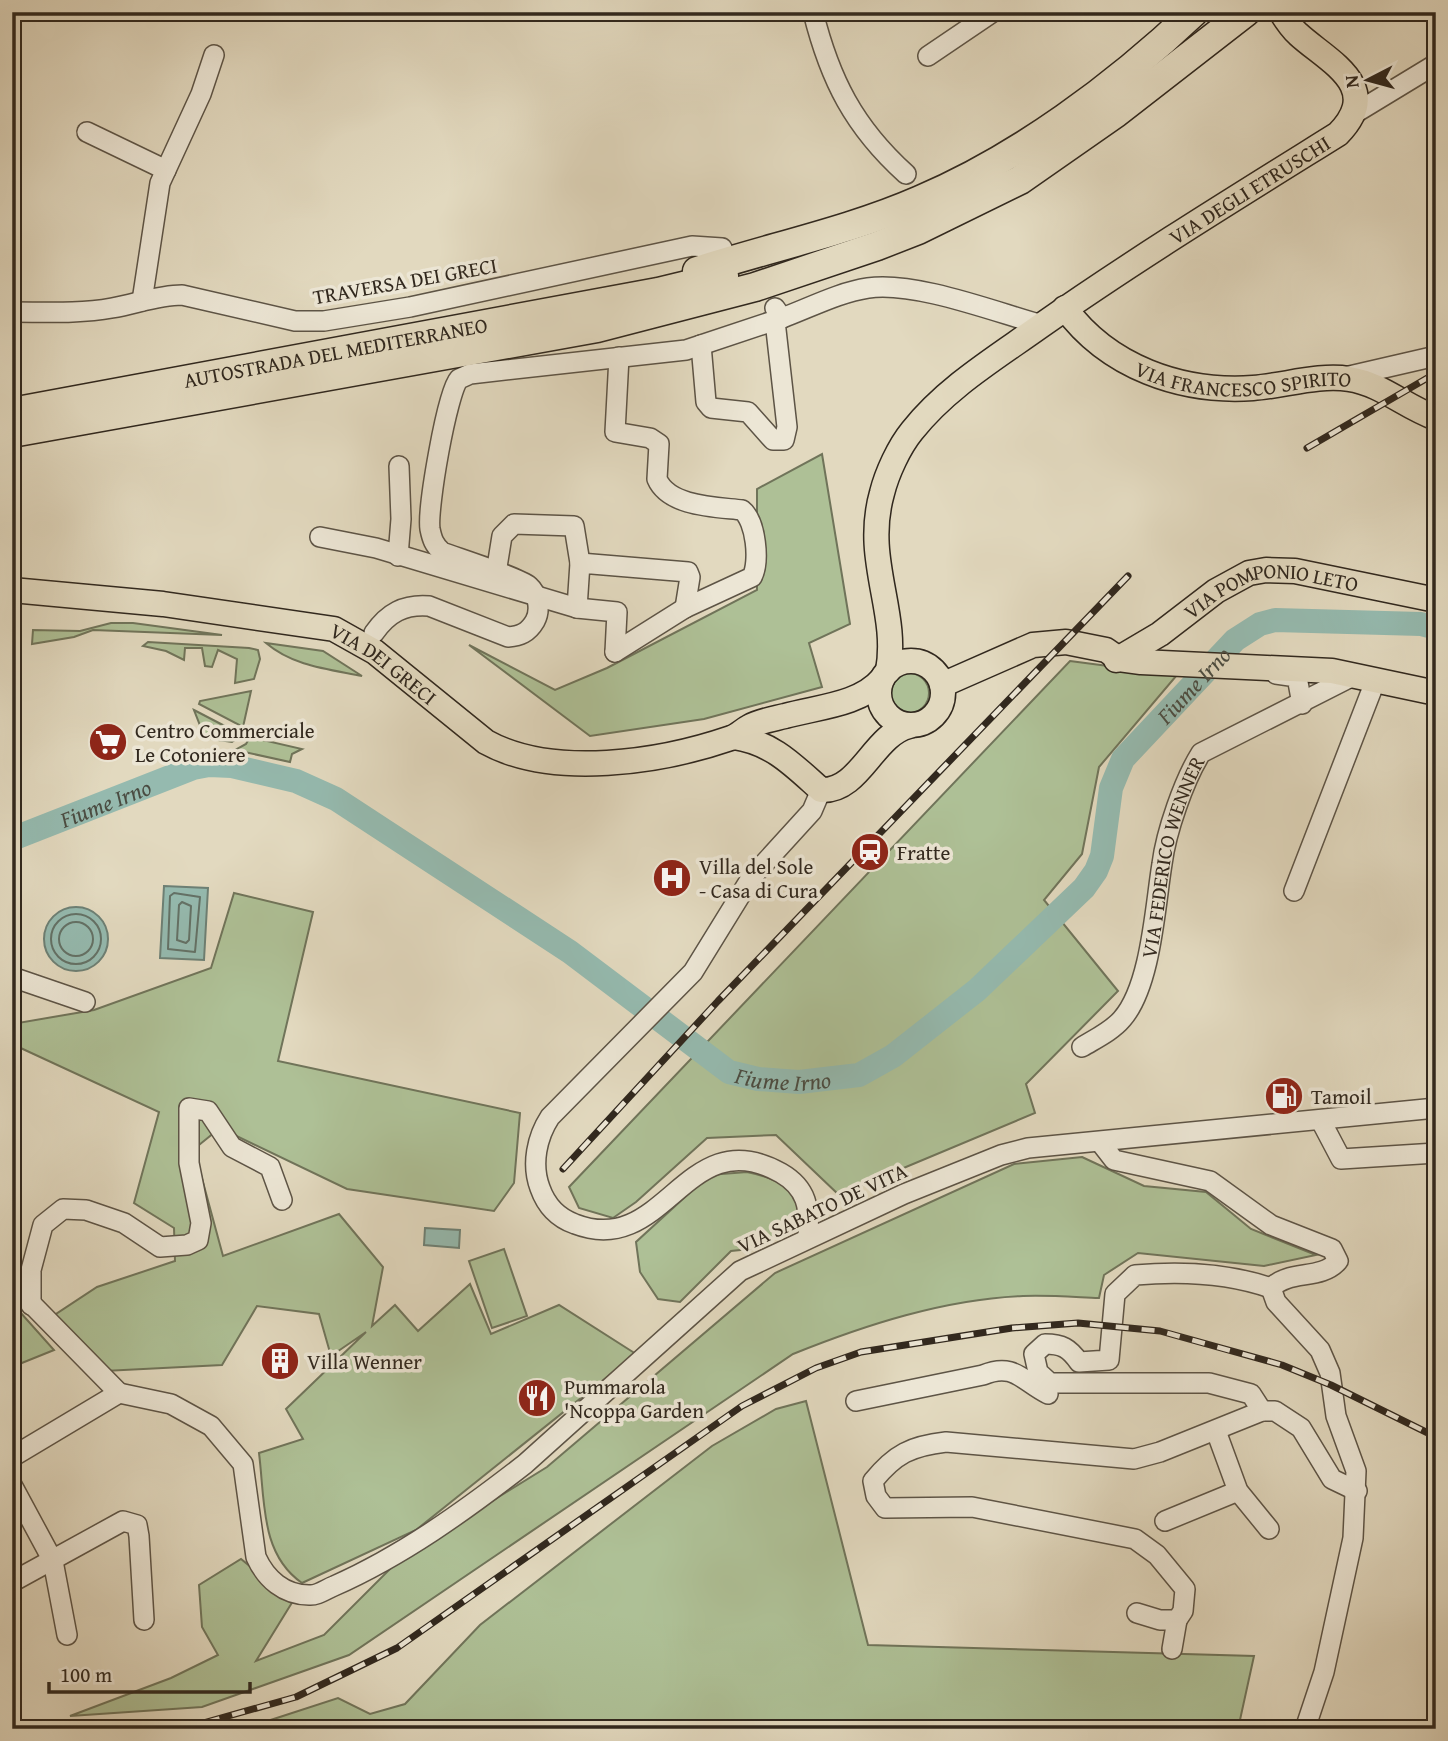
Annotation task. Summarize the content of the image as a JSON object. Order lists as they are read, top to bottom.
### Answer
{
  "streets": {
    "highway": ["AUTOSTRADA DEL MEDITERRANEO"],
    "main road": [
      "VIA DEGLI ETRUSCHI",
      "VIA FRANCESCO SPIRITO",
      "VIA POMPONIO LETO",
      "VIA DEI GRECI"
    ],
    "street": ["TRAVERSA DEI GRECI", "VIA FEDERICO WENNER", "VIA SABATO DE VITA"]
  },
  "crossings": [
    ["VIA DEGLI ETRUSCHI", "VIA FRANCESCO SPIRITO"]
  ],
  "water": ["Fiume Irno"],
  "places": {
    "supermarket": ["Centro Commerciale Le Cotoniere"],
    "station": ["Fratte"],
    "hospital": ["Villa del Sole - Casa di Cura"],
    "fuel station": ["Tamoil"],
    "building": ["Villa Wenner"],
    "restaurant": ["Pummarola 'Ncoppa Garden"]
  },
  "scale_bar": "100 m",
  "north": "left"
}
